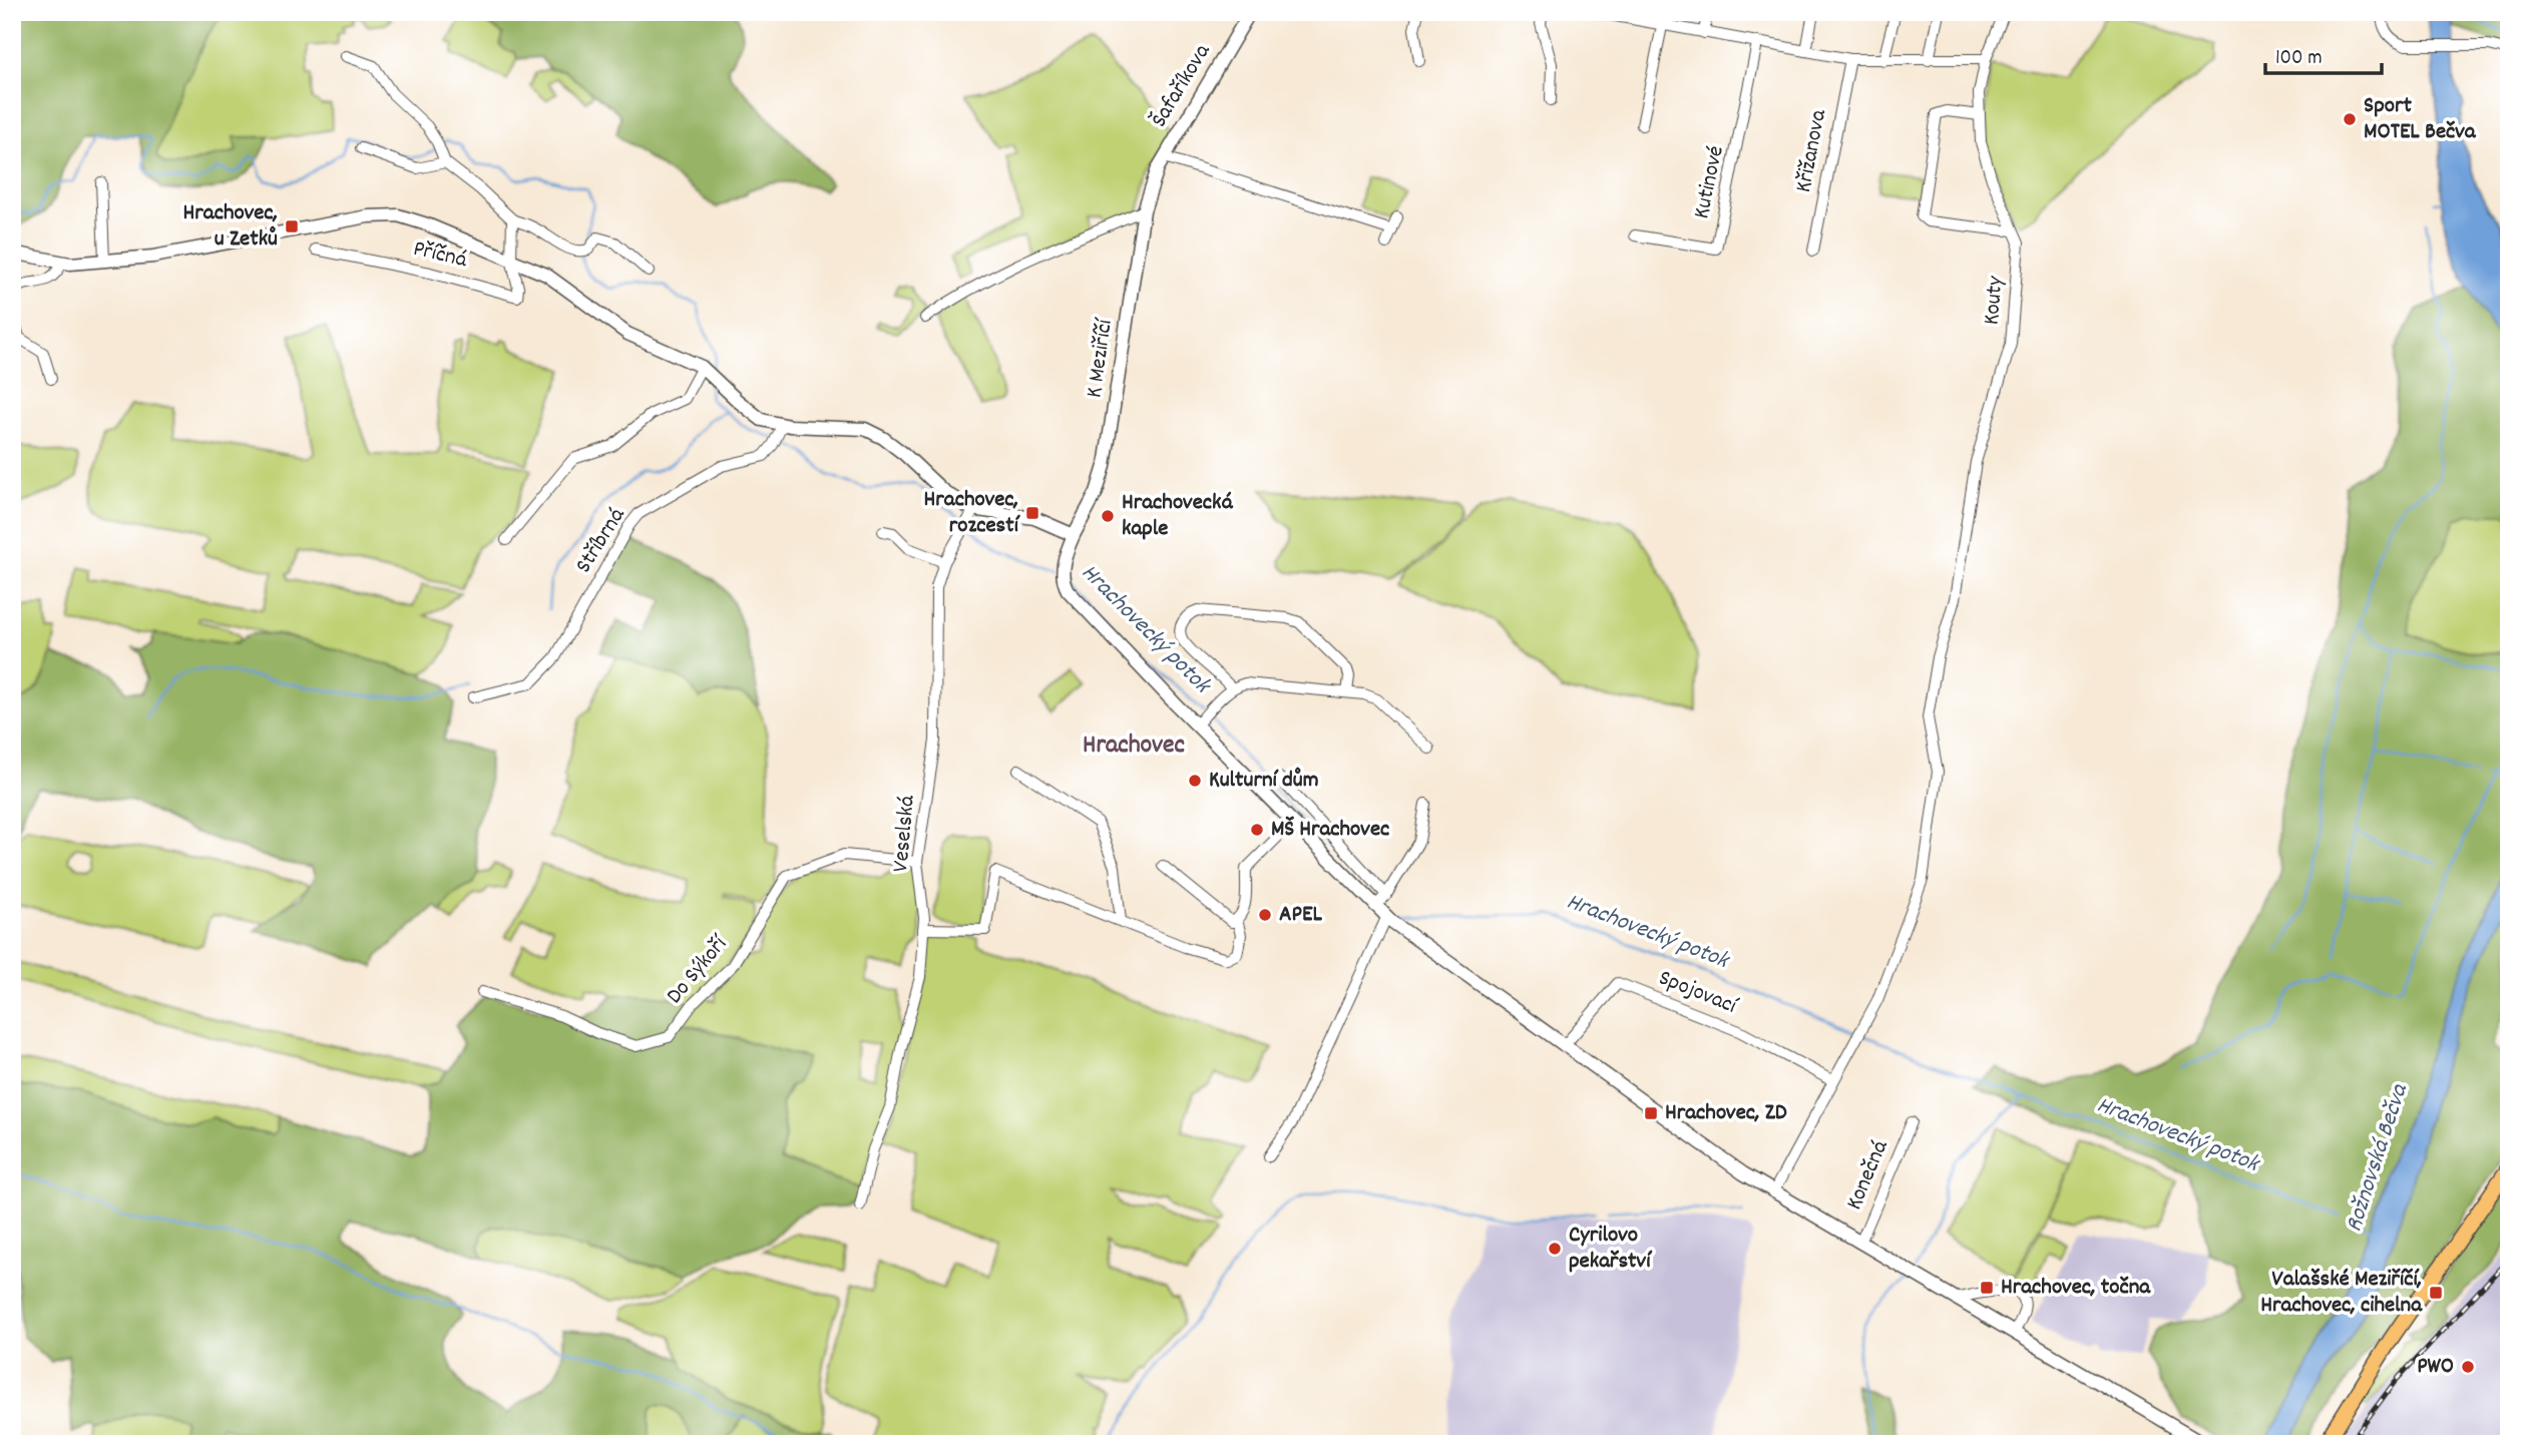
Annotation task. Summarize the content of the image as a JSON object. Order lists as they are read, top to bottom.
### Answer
{
  "streets": {
    "street": [
      "Šafaříkova",
      "Křižanova",
      "Kutinové",
      "Příčná",
      "Kouty",
      "K Meziříčí",
      "Stříbrná",
      "Veselská",
      "Do Sýkoří",
      "Spojovací",
      "Konečná"
    ]
  },
  "crossings": [
    ["Šafaříkova", "K Meziříčí"],
    ["Kouty", "Spojovací"],
    ["Veselská", "Do Sýkoří"]
  ],
  "districts": ["Hrachovec"],
  "water": ["Hrachovecký potok", "Rožnovská Bečva"],
  "places": {
    "other": [
      "Sport MOTEL Bečva",
      "Hrachovecká kaple",
      "Kulturní dům",
      "MŠ Hrachovec",
      "APEL",
      "Cyrilovo pekařství",
      "PWO"
    ],
    "transit": [
      "Hrachovec, u Zetků",
      "Hrachovec, rozcestí",
      "Hrachovec, ZD",
      "Hrachovec, točna",
      "Valašské Meziříčí, Hrachovec, cihelna"
    ]
  },
  "scale_bar": "100 m"
}
